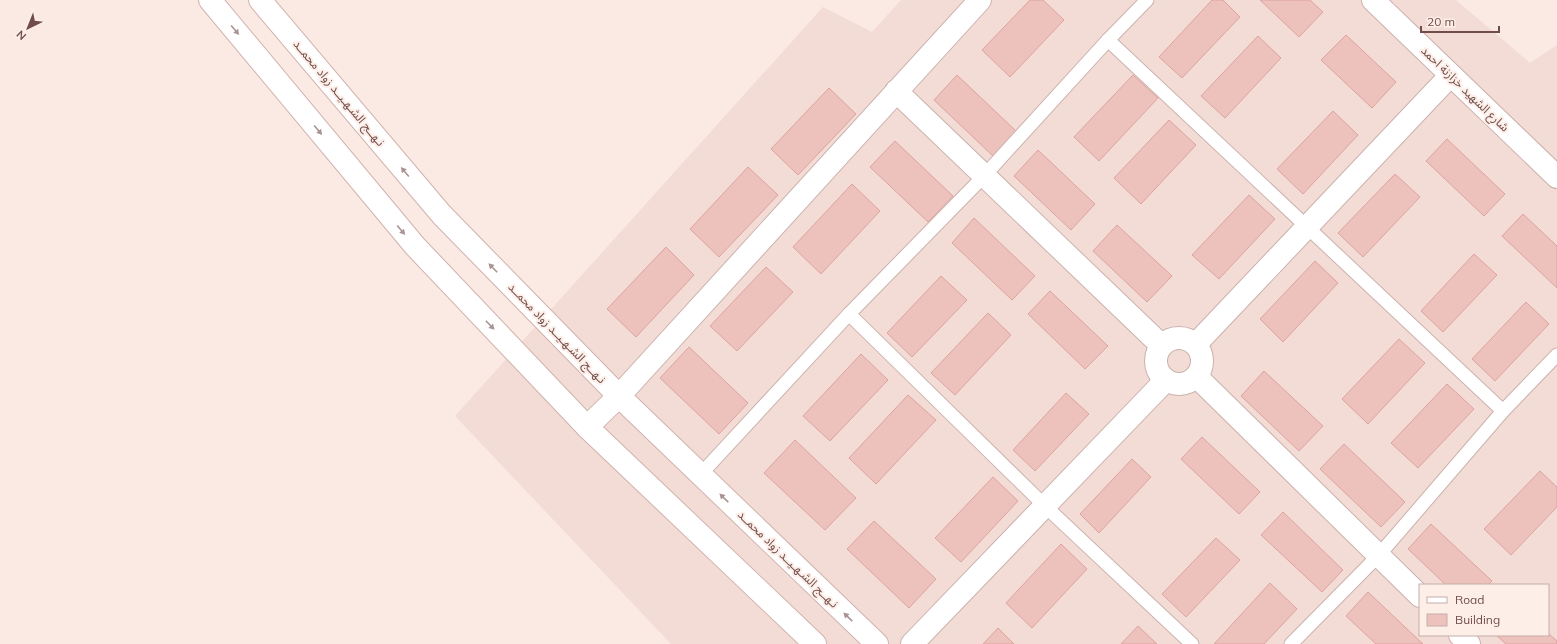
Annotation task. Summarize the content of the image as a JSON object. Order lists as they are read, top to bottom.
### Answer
{
  "streets": {
    "street": ["شارع الشهيد خزازنة احمد", "نـهــج الشـهـيــد زواد محمــد"]
  },
  "legend": ["Road", "Building"],
  "scale_bar": "20 m",
  "north": "bottom left"
}
